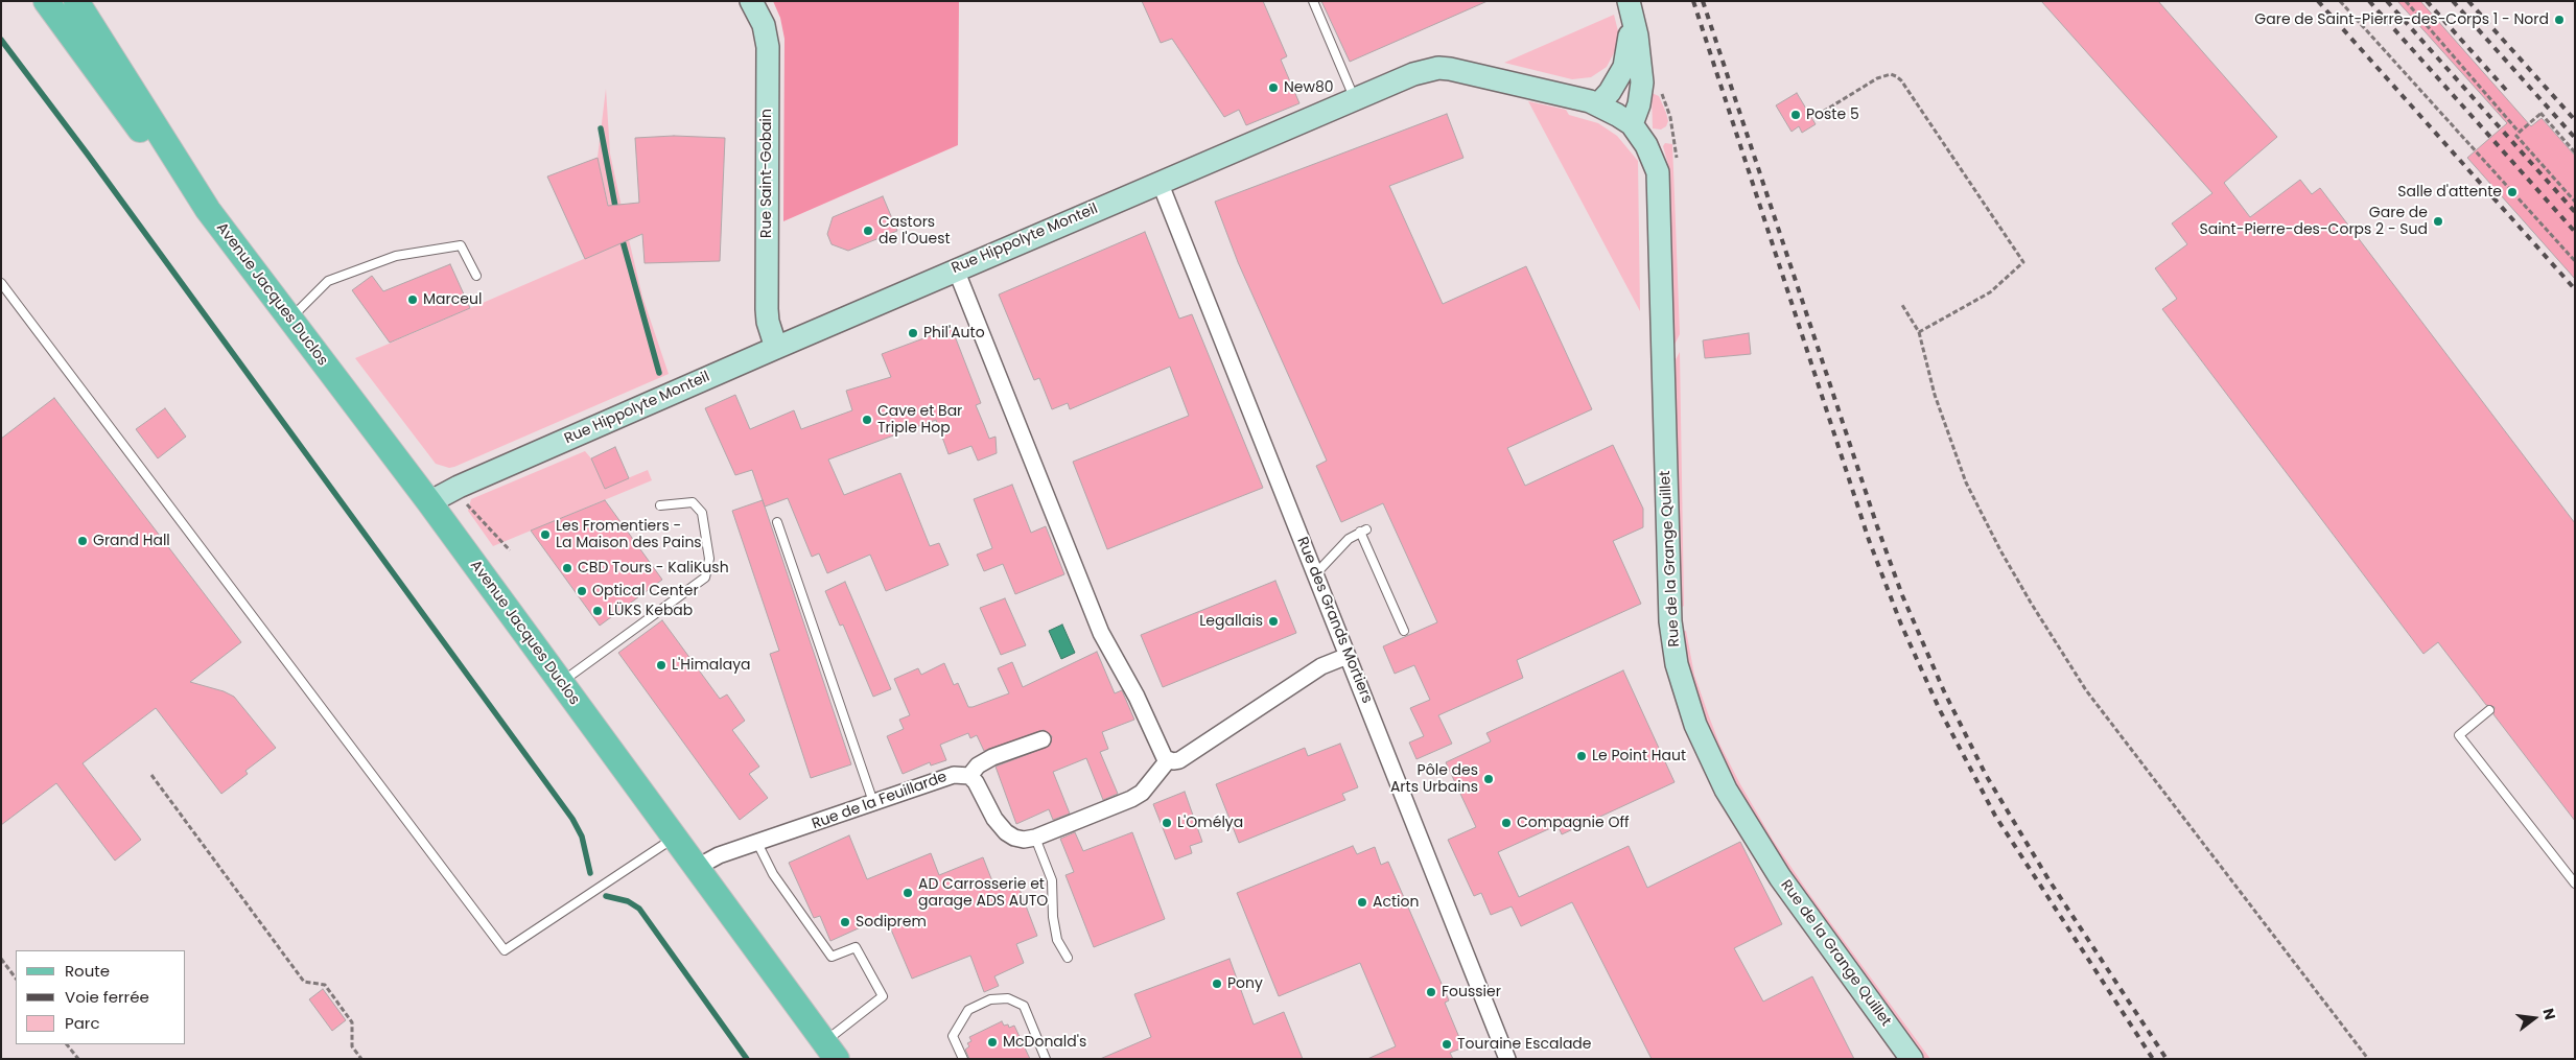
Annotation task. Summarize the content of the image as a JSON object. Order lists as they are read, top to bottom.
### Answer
{
  "streets": {
    "main road": ["Avenue Jacques Duclos"],
    "street": [
      "Rue Saint-Gobain",
      "Rue Hippolyte Monteil",
      "Rue de la Grange Quillet",
      "Rue des Grands Mortiers",
      "Rue de la Feuillarde"
    ]
  },
  "crossings": [
    ["Rue Saint-Gobain", "Rue Hippolyte Monteil"],
    ["Rue Hippolyte Monteil", "Avenue Jacques Duclos"],
    ["Rue Hippolyte Monteil", "Rue de la Grange Quillet"],
    ["Rue Hippolyte Monteil", "Rue des Grands Mortiers"],
    ["Avenue Jacques Duclos", "Rue de la Feuillarde"]
  ],
  "places": [
    "Gare de Saint-Pierre-des-Corps 1 - Nord",
    "New80",
    "Poste 5",
    "Salle d'attente",
    "Gare de Saint-Pierre-des-Corps 2 - Sud",
    "Castors de l'Ouest",
    "Marceul",
    "Phil'Auto",
    "Cave et Bar Triple Hop",
    "Les Fromentiers - La Maison des Pains",
    "Grand Hall",
    "CBD Tours - KaliKush",
    "Optical Center",
    "LÜKS Kebab",
    "Legallais",
    "L'Himalaya",
    "Le Point Haut",
    "Pôle des Arts Urbains",
    "L'Omélya",
    "Compagnie Off",
    "AD Carrosserie et garage ADS AUTO",
    "Action",
    "Sodiprem",
    "Pony",
    "Foussier",
    "McDonald's",
    "Touraine Escalade"
  ],
  "legend": ["Route", "Voie ferrée", "Parc"],
  "north": "right"
}
